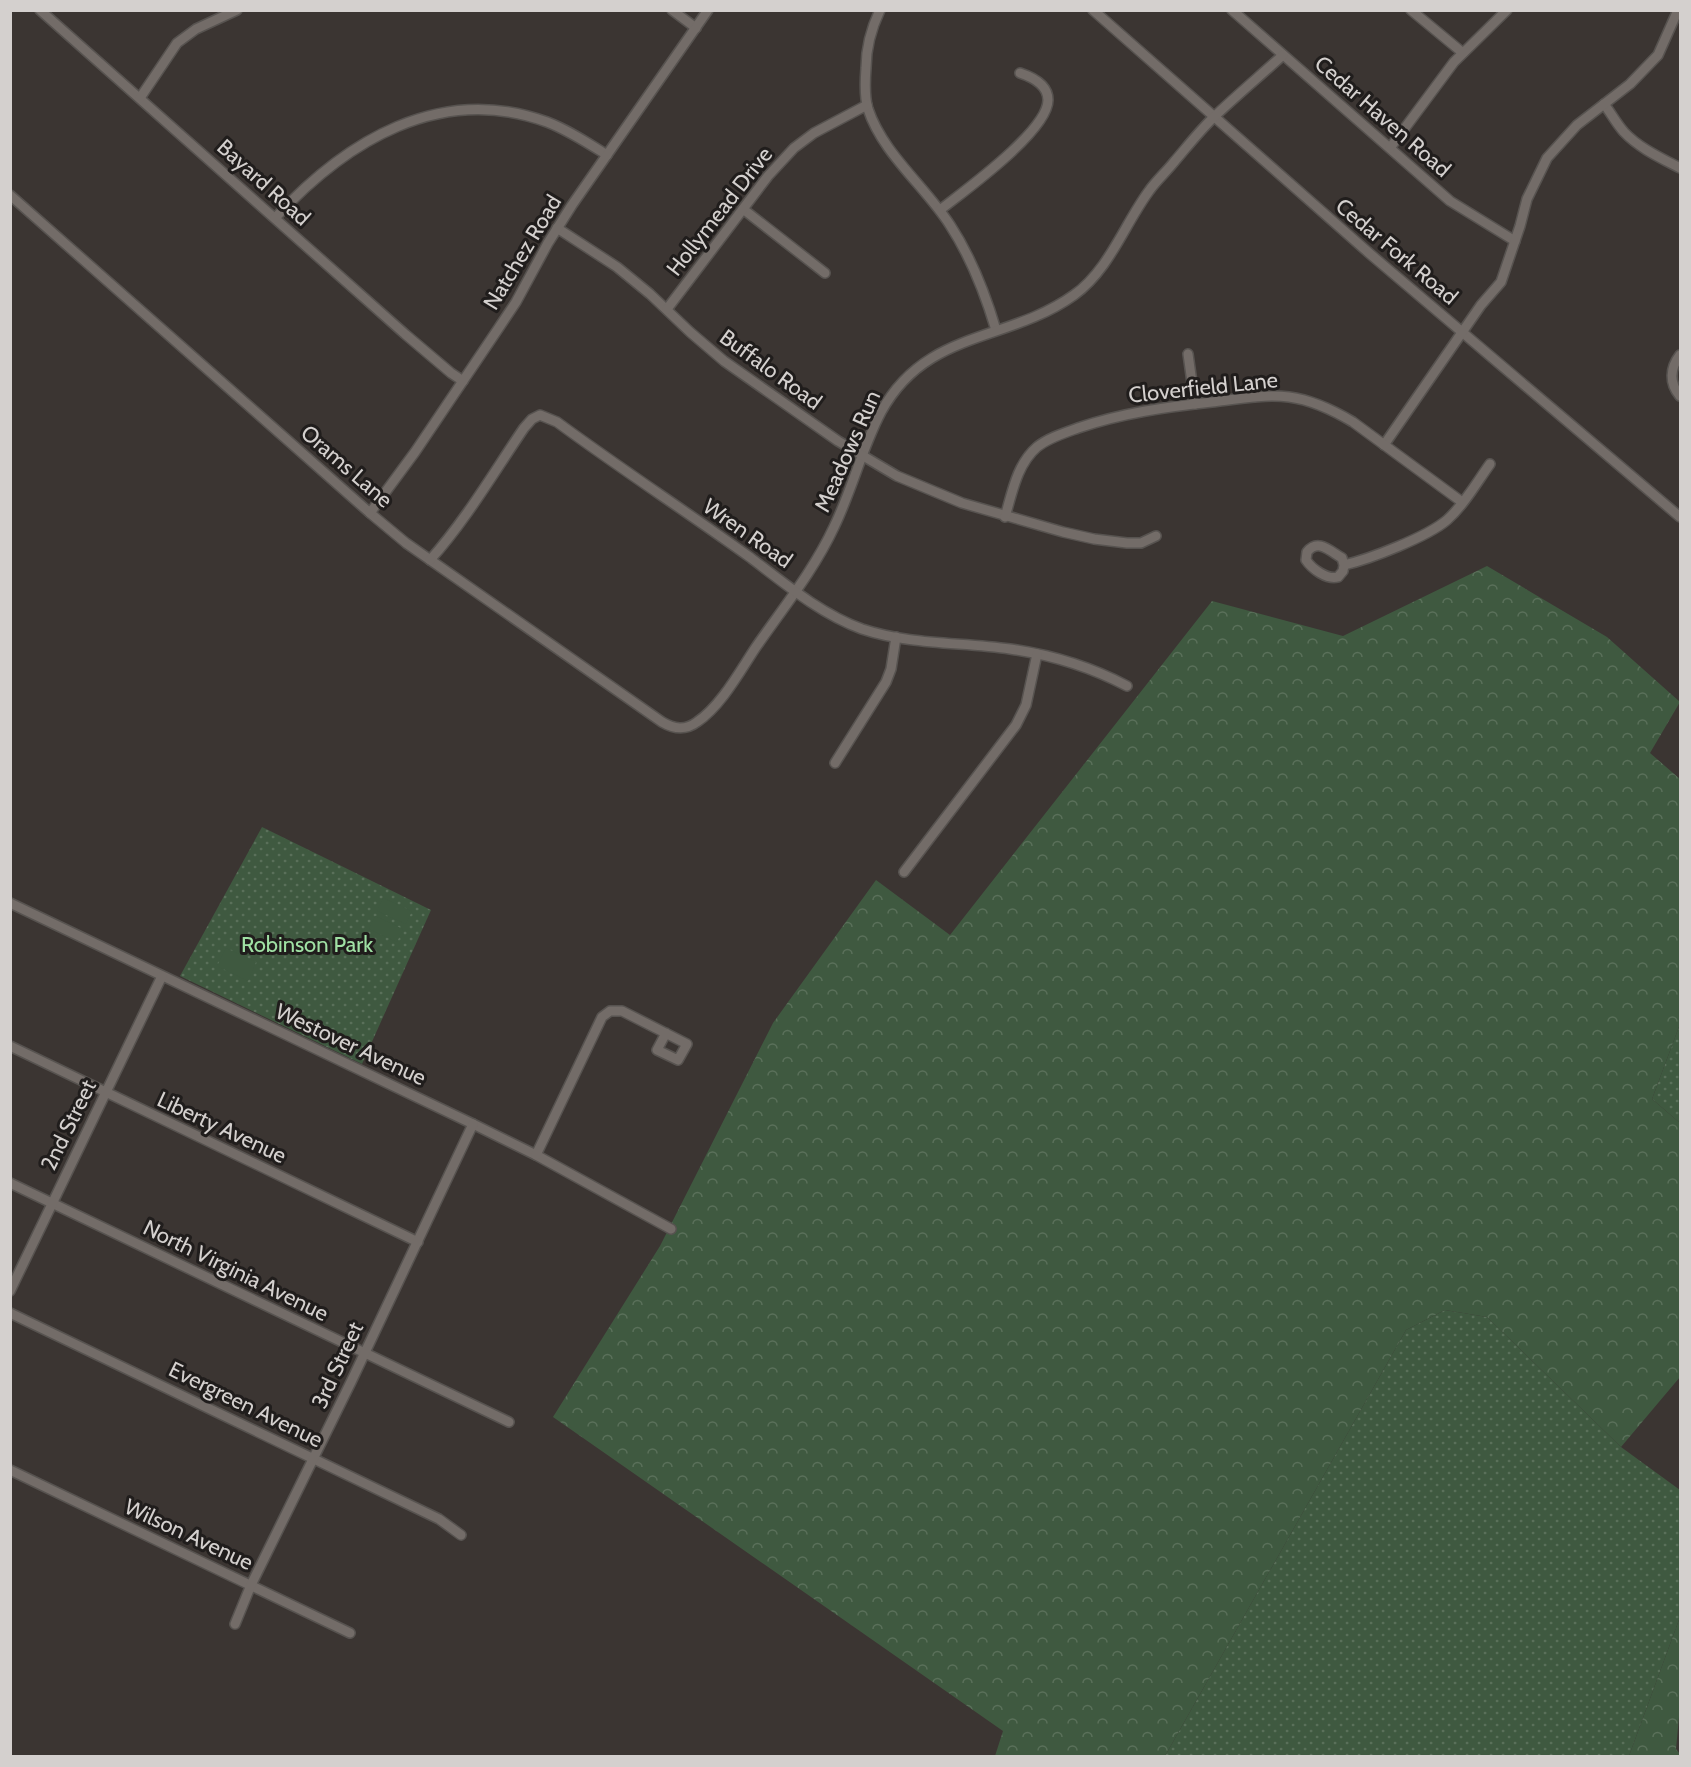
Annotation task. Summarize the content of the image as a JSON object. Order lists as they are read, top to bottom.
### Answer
{
  "streets": {
    "street": [
      "Cedar Haven Road",
      "Bayard Road",
      "Hollymead Drive",
      "Cedar Fork Road",
      "Natchez Road",
      "Buffalo Road",
      "Cloverfield Lane",
      "Meadows Run",
      "Orams Lane",
      "Wren Road",
      "Westover Avenue",
      "2nd Street",
      "Liberty Avenue",
      "North Virginia Avenue",
      "3rd Street",
      "Evergreen Avenue",
      "Wilson Avenue"
    ]
  },
  "crossings": [
    ["Cedar Haven Road", "Meadows Run"],
    ["Bayard Road", "Natchez Road"],
    ["Hollymead Drive", "Buffalo Road"],
    ["Cedar Fork Road", "Meadows Run"],
    ["Natchez Road", "Buffalo Road"],
    ["Natchez Road", "Orams Lane"],
    ["Buffalo Road", "Cloverfield Lane"],
    ["Buffalo Road", "Meadows Run"],
    ["Meadows Run", "Orams Lane"],
    ["Meadows Run", "Wren Road"],
    ["Orams Lane", "Wren Road"],
    ["Westover Avenue", "2nd Street"],
    ["Westover Avenue", "3rd Street"],
    ["2nd Street", "Liberty Avenue"],
    ["2nd Street", "North Virginia Avenue"],
    ["Liberty Avenue", "3rd Street"],
    ["North Virginia Avenue", "3rd Street"],
    ["3rd Street", "Evergreen Avenue"],
    ["3rd Street", "Wilson Avenue"]
  ],
  "parks": ["Robinson Park"]
}
